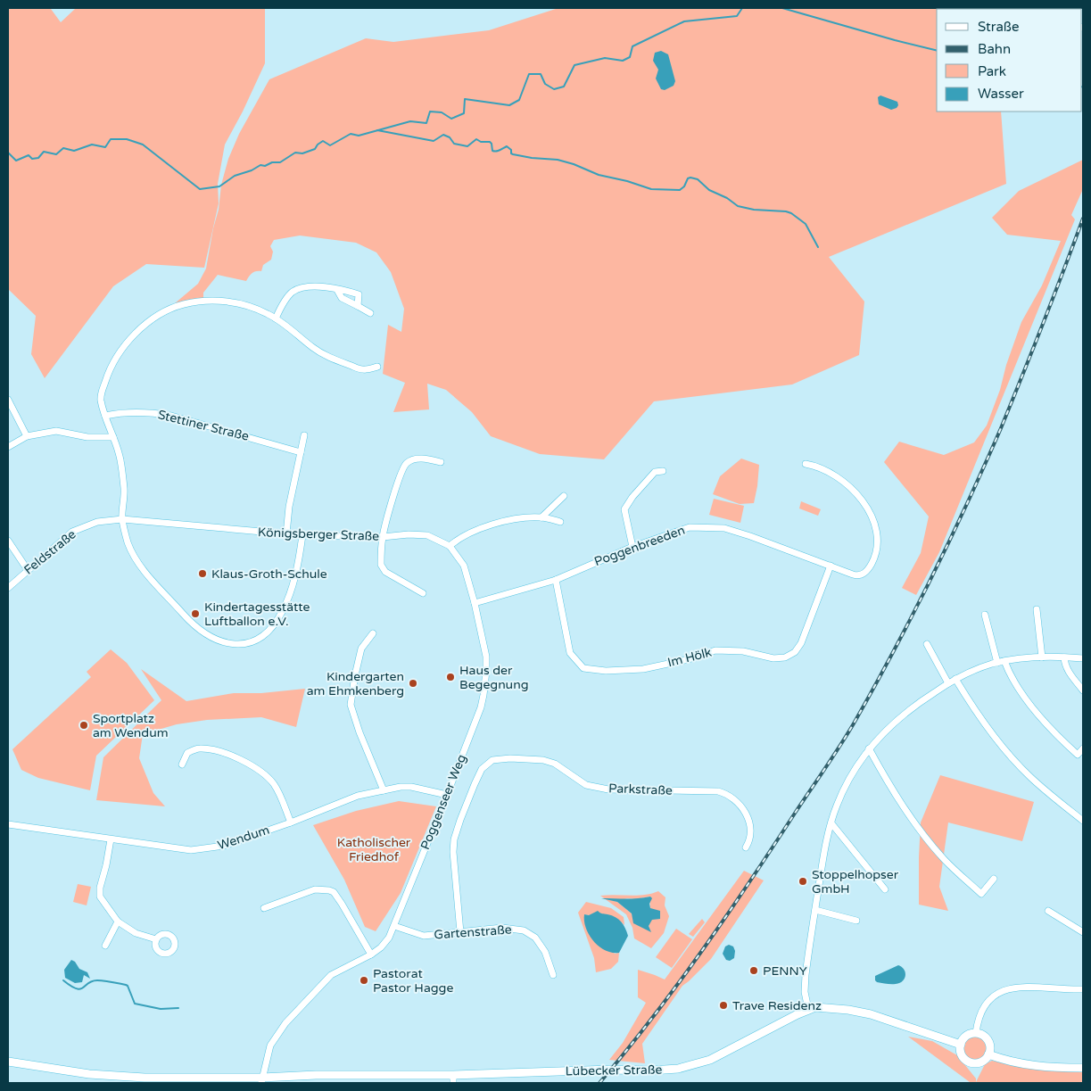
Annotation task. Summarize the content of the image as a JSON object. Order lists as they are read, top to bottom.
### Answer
{
  "streets": {
    "main road": ["Lübecker Straße"],
    "street": [
      "Stettiner Straße",
      "Königsberger Straße",
      "Poggenbreeden",
      "Feldstraße",
      "Im Hölk",
      "Parkstraße",
      "Poggenseer Weg",
      "Wendum",
      "Gartenstraße"
    ]
  },
  "crossings": [
    ["Königsberger Straße", "Poggenbreeden"],
    ["Königsberger Straße", "Feldstraße"],
    ["Königsberger Straße", "Poggenseer Weg"],
    ["Poggenbreeden", "Im Hölk"],
    ["Poggenbreeden", "Poggenseer Weg"],
    ["Parkstraße", "Gartenstraße"],
    ["Poggenseer Weg", "Wendum"],
    ["Poggenseer Weg", "Gartenstraße"],
    ["Poggenseer Weg", "Lübecker Straße"]
  ],
  "parks": ["Katholischer Friedhof"],
  "places": [
    "Klaus-Groth-Schule",
    "Kindertagesstätte Luftballon e.V.",
    "Haus der Begegnung",
    "Kindergarten am Ehmkenberg",
    "Sportplatz am Wendum",
    "Stoppelhopser GmbH",
    "PENNY",
    "Pastorat Pastor Hagge",
    "Trave Residenz"
  ],
  "legend": [
    "Straße",
    "Bahn",
    "Park",
    "Wasser"
  ]
}
